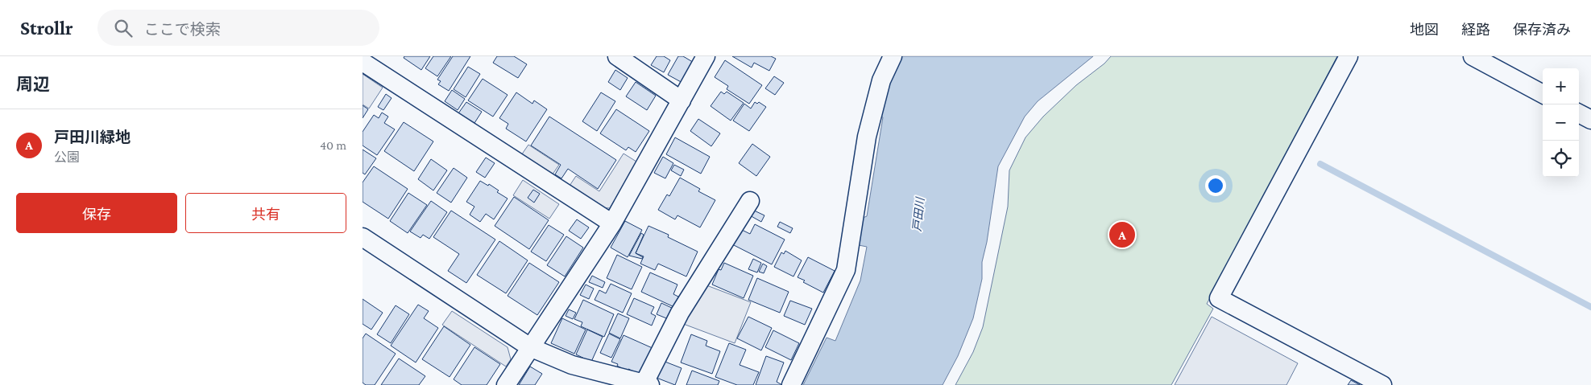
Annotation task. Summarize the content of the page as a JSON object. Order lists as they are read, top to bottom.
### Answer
{
  "water": ["戸田川"],
  "page": {
    "header": "Strollr",
    "search": "ここで検索",
    "nav": ["地図", "経路", "保存済み"],
    "heading": "周辺",
    "map_buttons": ["+", "−"],
    "list": [
      {
        "mark": "A",
        "name": "戸田川緑地",
        "note": "公園",
        "value": "40 m"
      }
    ],
    "buttons": ["保存", "共有"],
    "pins": "A"
  }
}
